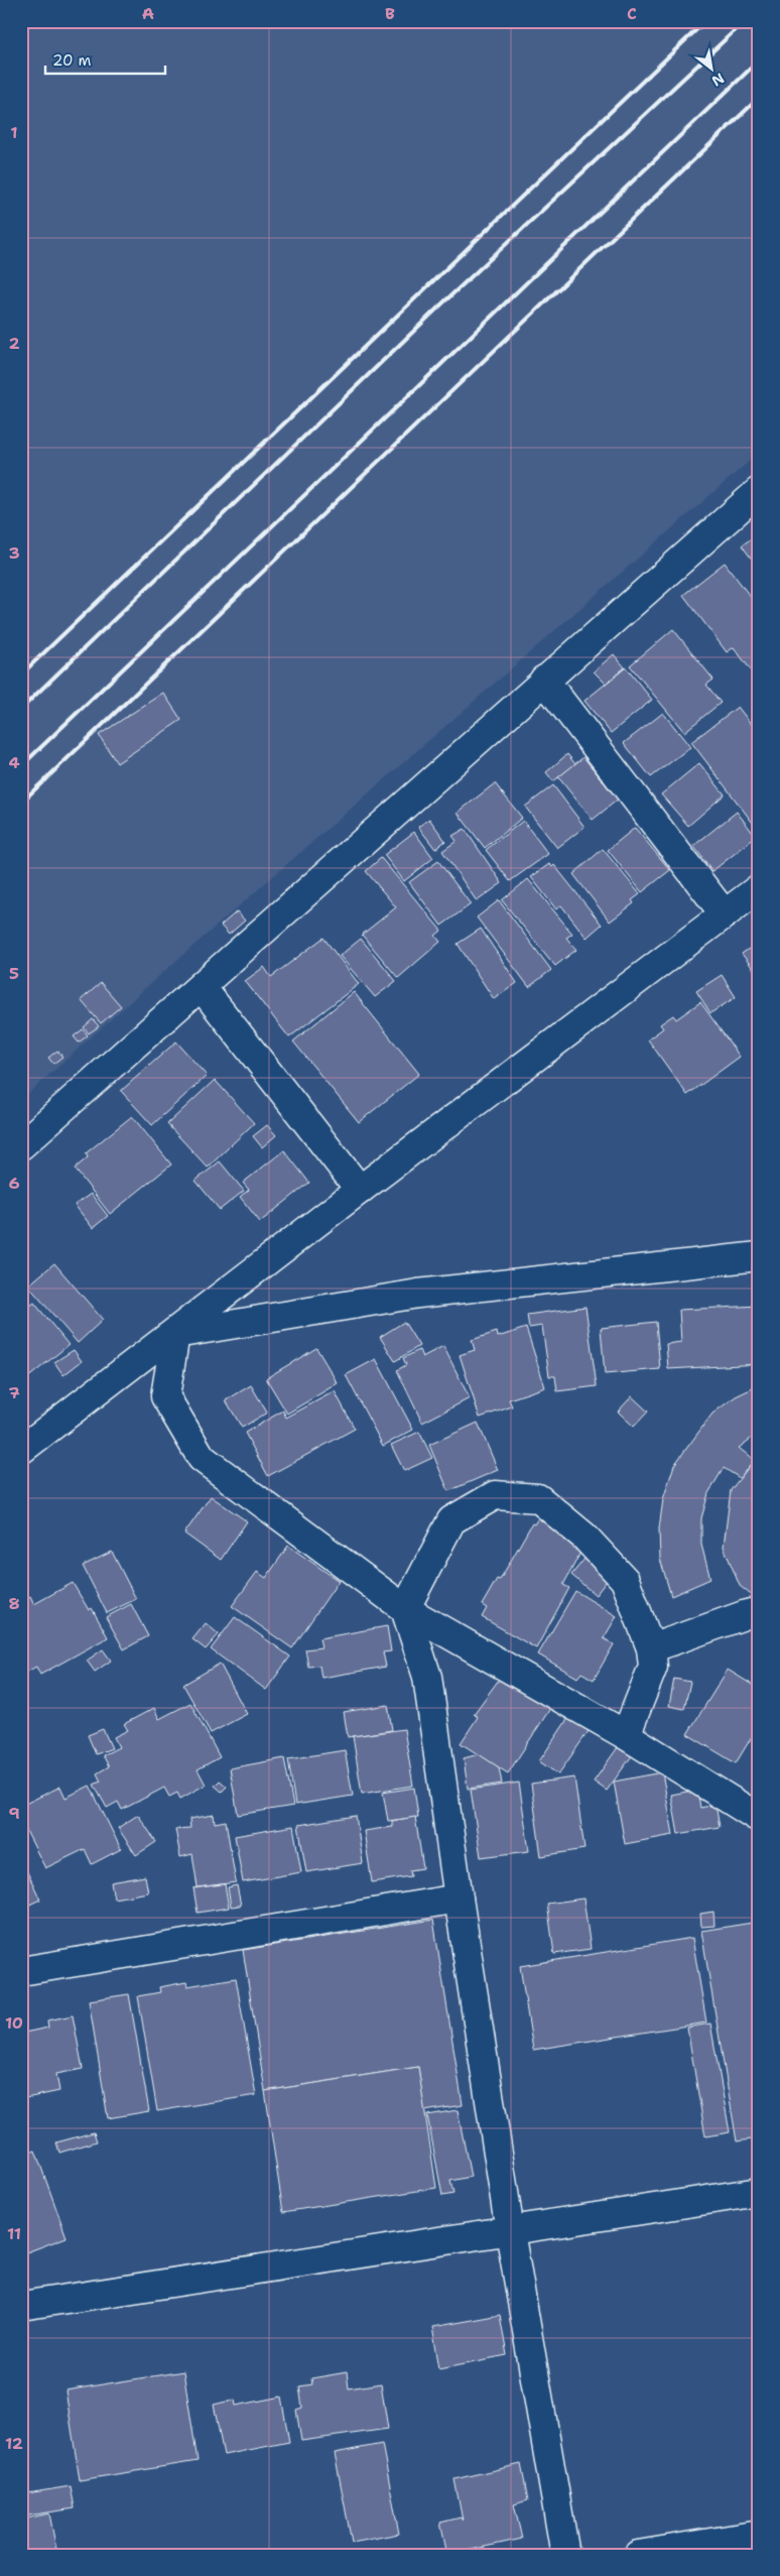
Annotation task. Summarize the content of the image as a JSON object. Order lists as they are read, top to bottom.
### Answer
{
  "scale_bar": "20 m",
  "north": "bottom right",
  "grid": {
    "columns": ["A", "B", "C"],
    "rows": [
      "1",
      "2",
      "3",
      "4",
      "5",
      "6",
      "7",
      "8",
      "9",
      "10",
      "11",
      "12"
    ]
  }
}
